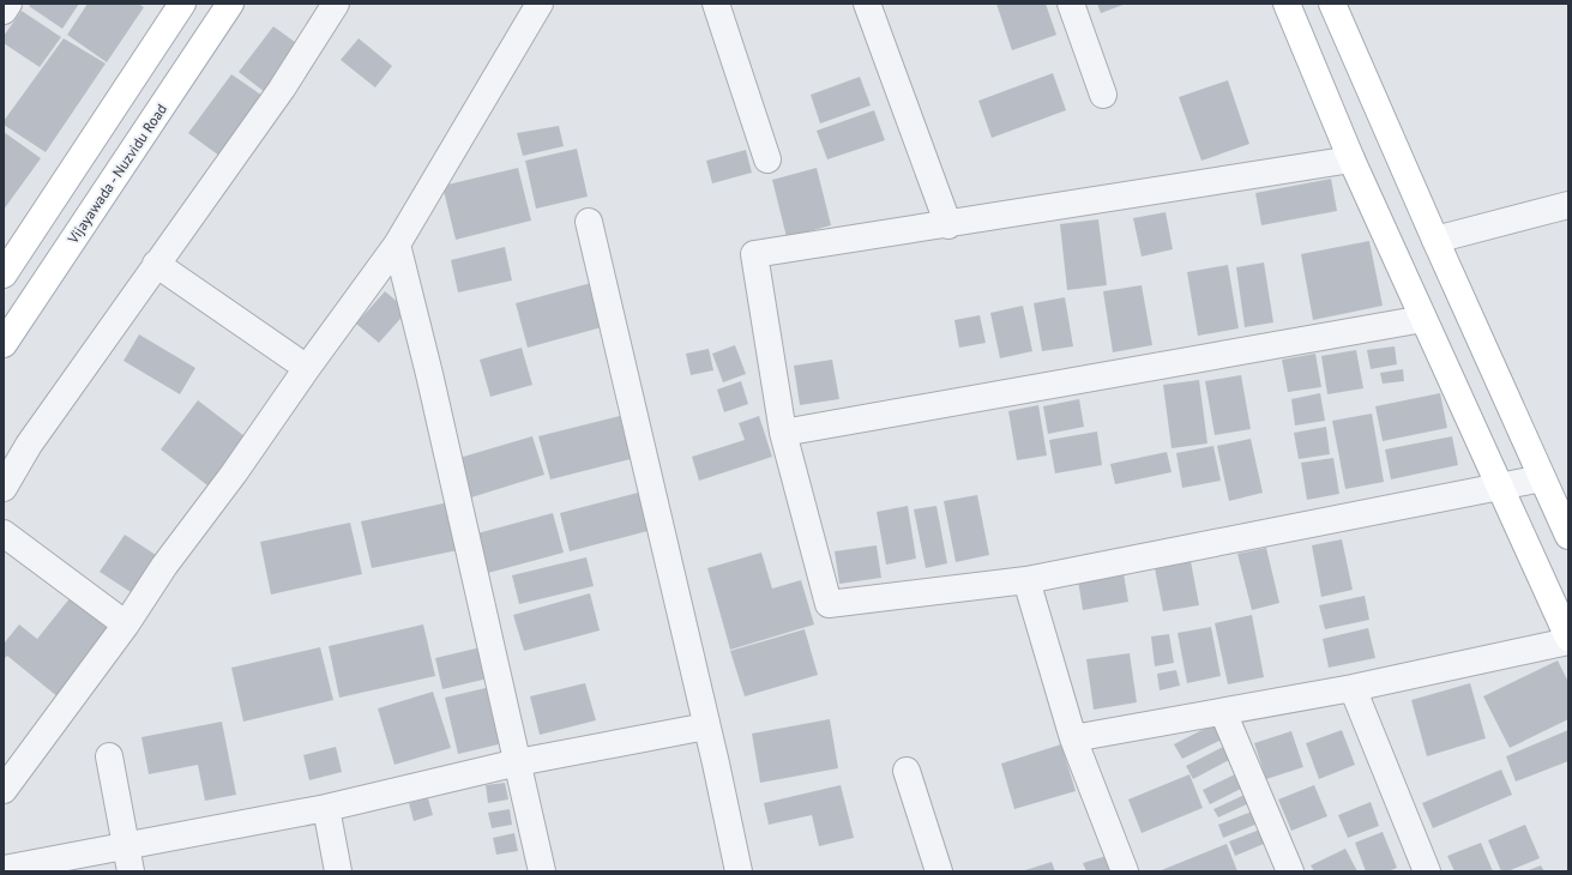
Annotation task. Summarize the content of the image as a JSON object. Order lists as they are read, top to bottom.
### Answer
{
  "streets": {
    "main road": ["Vijayawada - Nuzvidu Road"]
  }
}
